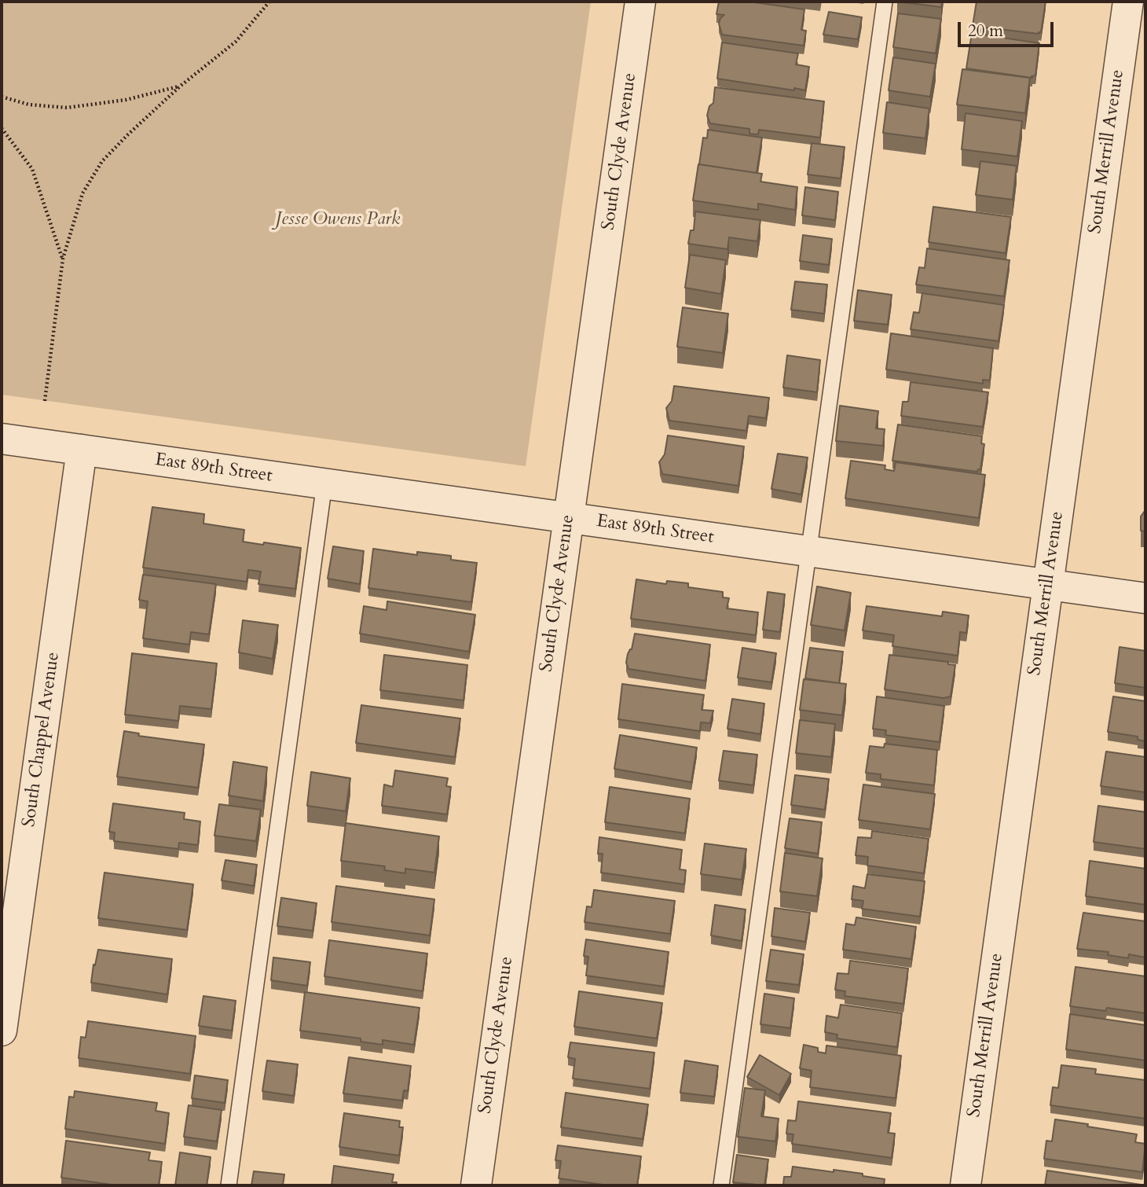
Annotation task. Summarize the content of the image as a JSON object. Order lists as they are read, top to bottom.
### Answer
{
  "streets": {
    "street": [
      "South Clyde Avenue",
      "South Merrill Avenue",
      "East 89th Street",
      "South Chappel Avenue"
    ]
  },
  "crossings": [
    ["South Clyde Avenue", "East 89th Street"],
    ["South Merrill Avenue", "East 89th Street"],
    ["East 89th Street", "South Chappel Avenue"]
  ],
  "parks": ["Jesse Owens Park"],
  "scale_bar": "20 m"
}
